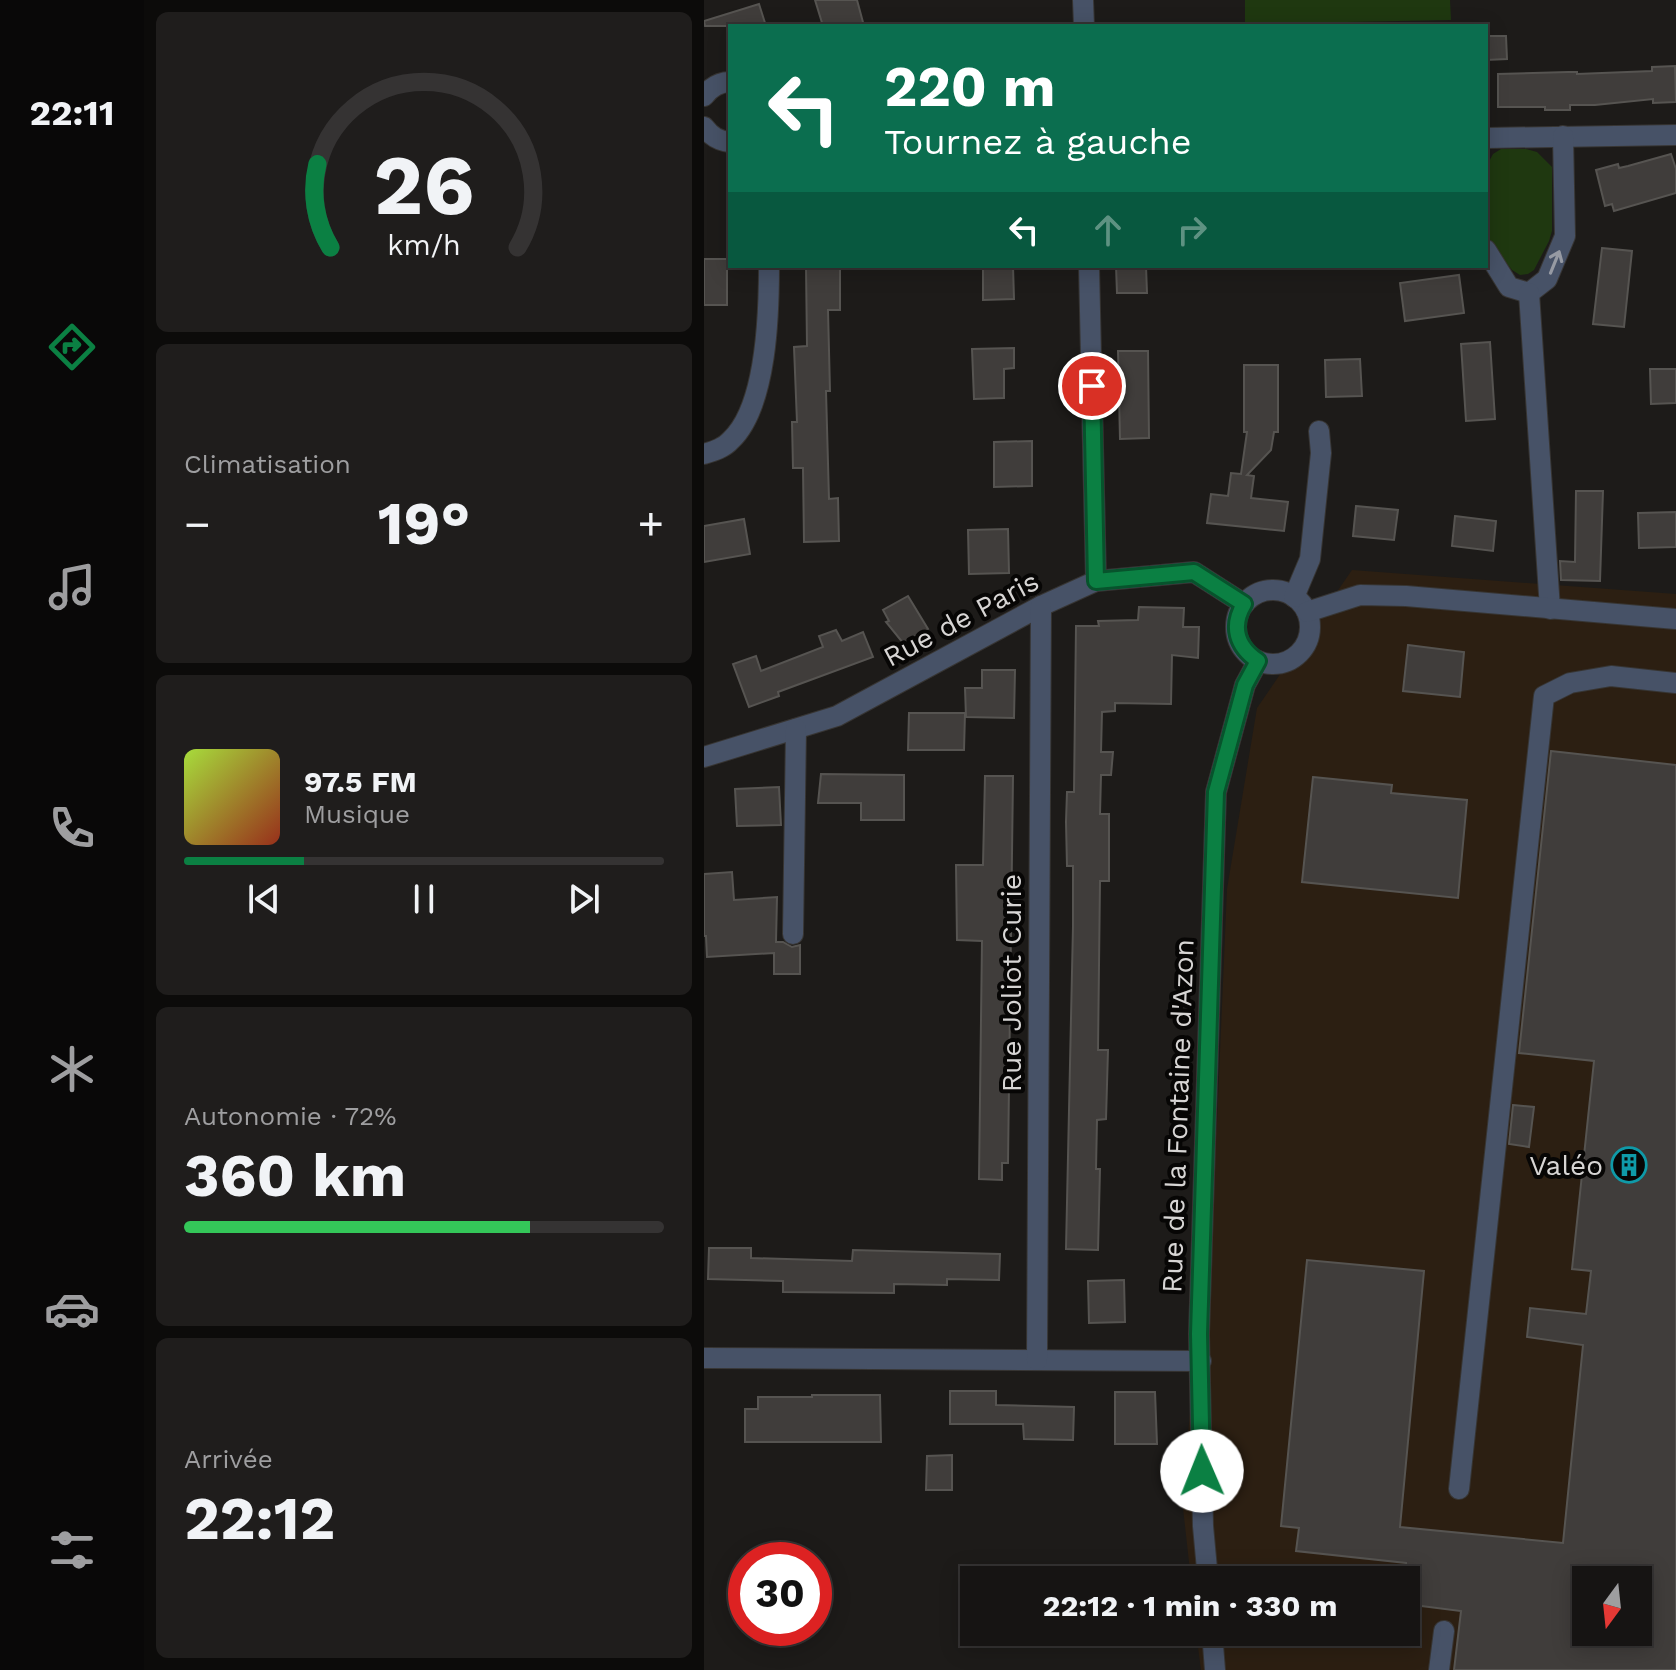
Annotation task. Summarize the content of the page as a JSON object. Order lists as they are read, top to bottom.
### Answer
{
  "streets": {
    "street": ["Rue de Paris", "Rue Joliot Curie", "Rue de la Fontaine d'Azon"]
  },
  "crossings": [
    ["Rue de Paris", "Rue Joliot Curie"],
    ["Rue de Paris", "Rue de la Fontaine d'Azon"]
  ],
  "places": {
    "building": ["Valéo"]
  },
  "north": "bottom",
  "page": {
    "tabs": "22:11",
    "turn": ["220 m", "Tournez à gauche"],
    "tile": [
      "Climatisation",
      ["Autonomie · 72%", "360 km"],
      ["Arrivée", "22:12"]
    ],
    "heat": ["−", "19°", "+"],
    "song": ["97.5 FM", "Musique"],
    "limit": "30",
    "trip": "22:12 · 1 min · 330 m",
    "gauge": ["26", "km/h"]
  }
}
